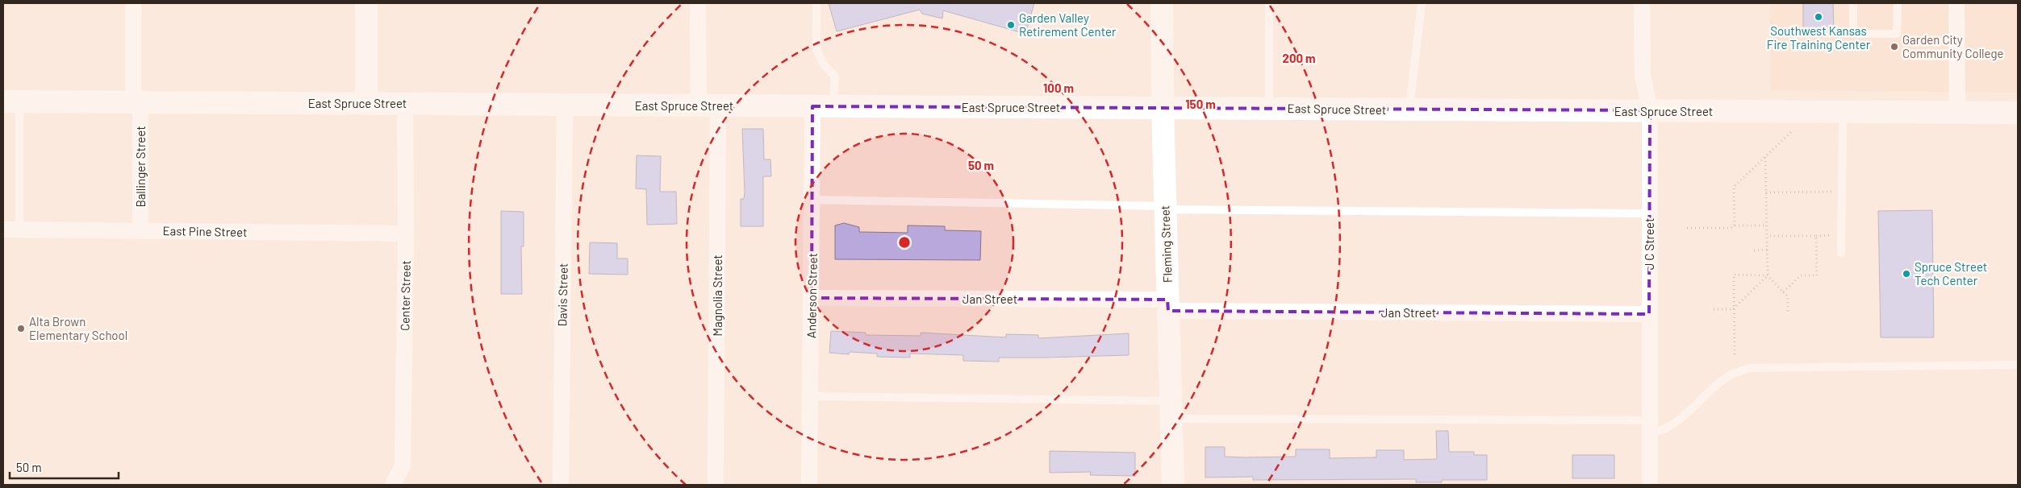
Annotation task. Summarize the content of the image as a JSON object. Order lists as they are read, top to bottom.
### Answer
{
  "streets": {
    "street": [
      "East Spruce Street",
      "Ballinger Street",
      "East Pine Street",
      "Fleming Street",
      "J C Street",
      "Davis Street",
      "Center Street",
      "Magnolia Street",
      "Anderson Street",
      "Jan Street"
    ]
  },
  "crossings": [
    ["East Spruce Street", "Ballinger Street"],
    ["East Spruce Street", "Fleming Street"],
    ["East Spruce Street", "J C Street"],
    ["East Spruce Street", "Davis Street"],
    ["East Spruce Street", "Center Street"],
    ["East Spruce Street", "Magnolia Street"],
    ["East Spruce Street", "Anderson Street"],
    ["Ballinger Street", "East Pine Street"],
    ["East Pine Street", "Center Street"],
    ["Fleming Street", "Jan Street"],
    ["J C Street", "Jan Street"],
    ["Anderson Street", "Jan Street"]
  ],
  "places": [
    "Southwest Kansas Fire Training Center",
    "Garden Valley Retirement Center",
    "Garden City Community College",
    "Spruce Street Tech Center",
    "Alta Brown Elementary School"
  ],
  "scale_bar": "50 m",
  "rings": [
    "200 m",
    "100 m",
    "150 m",
    "50 m"
  ]
}
